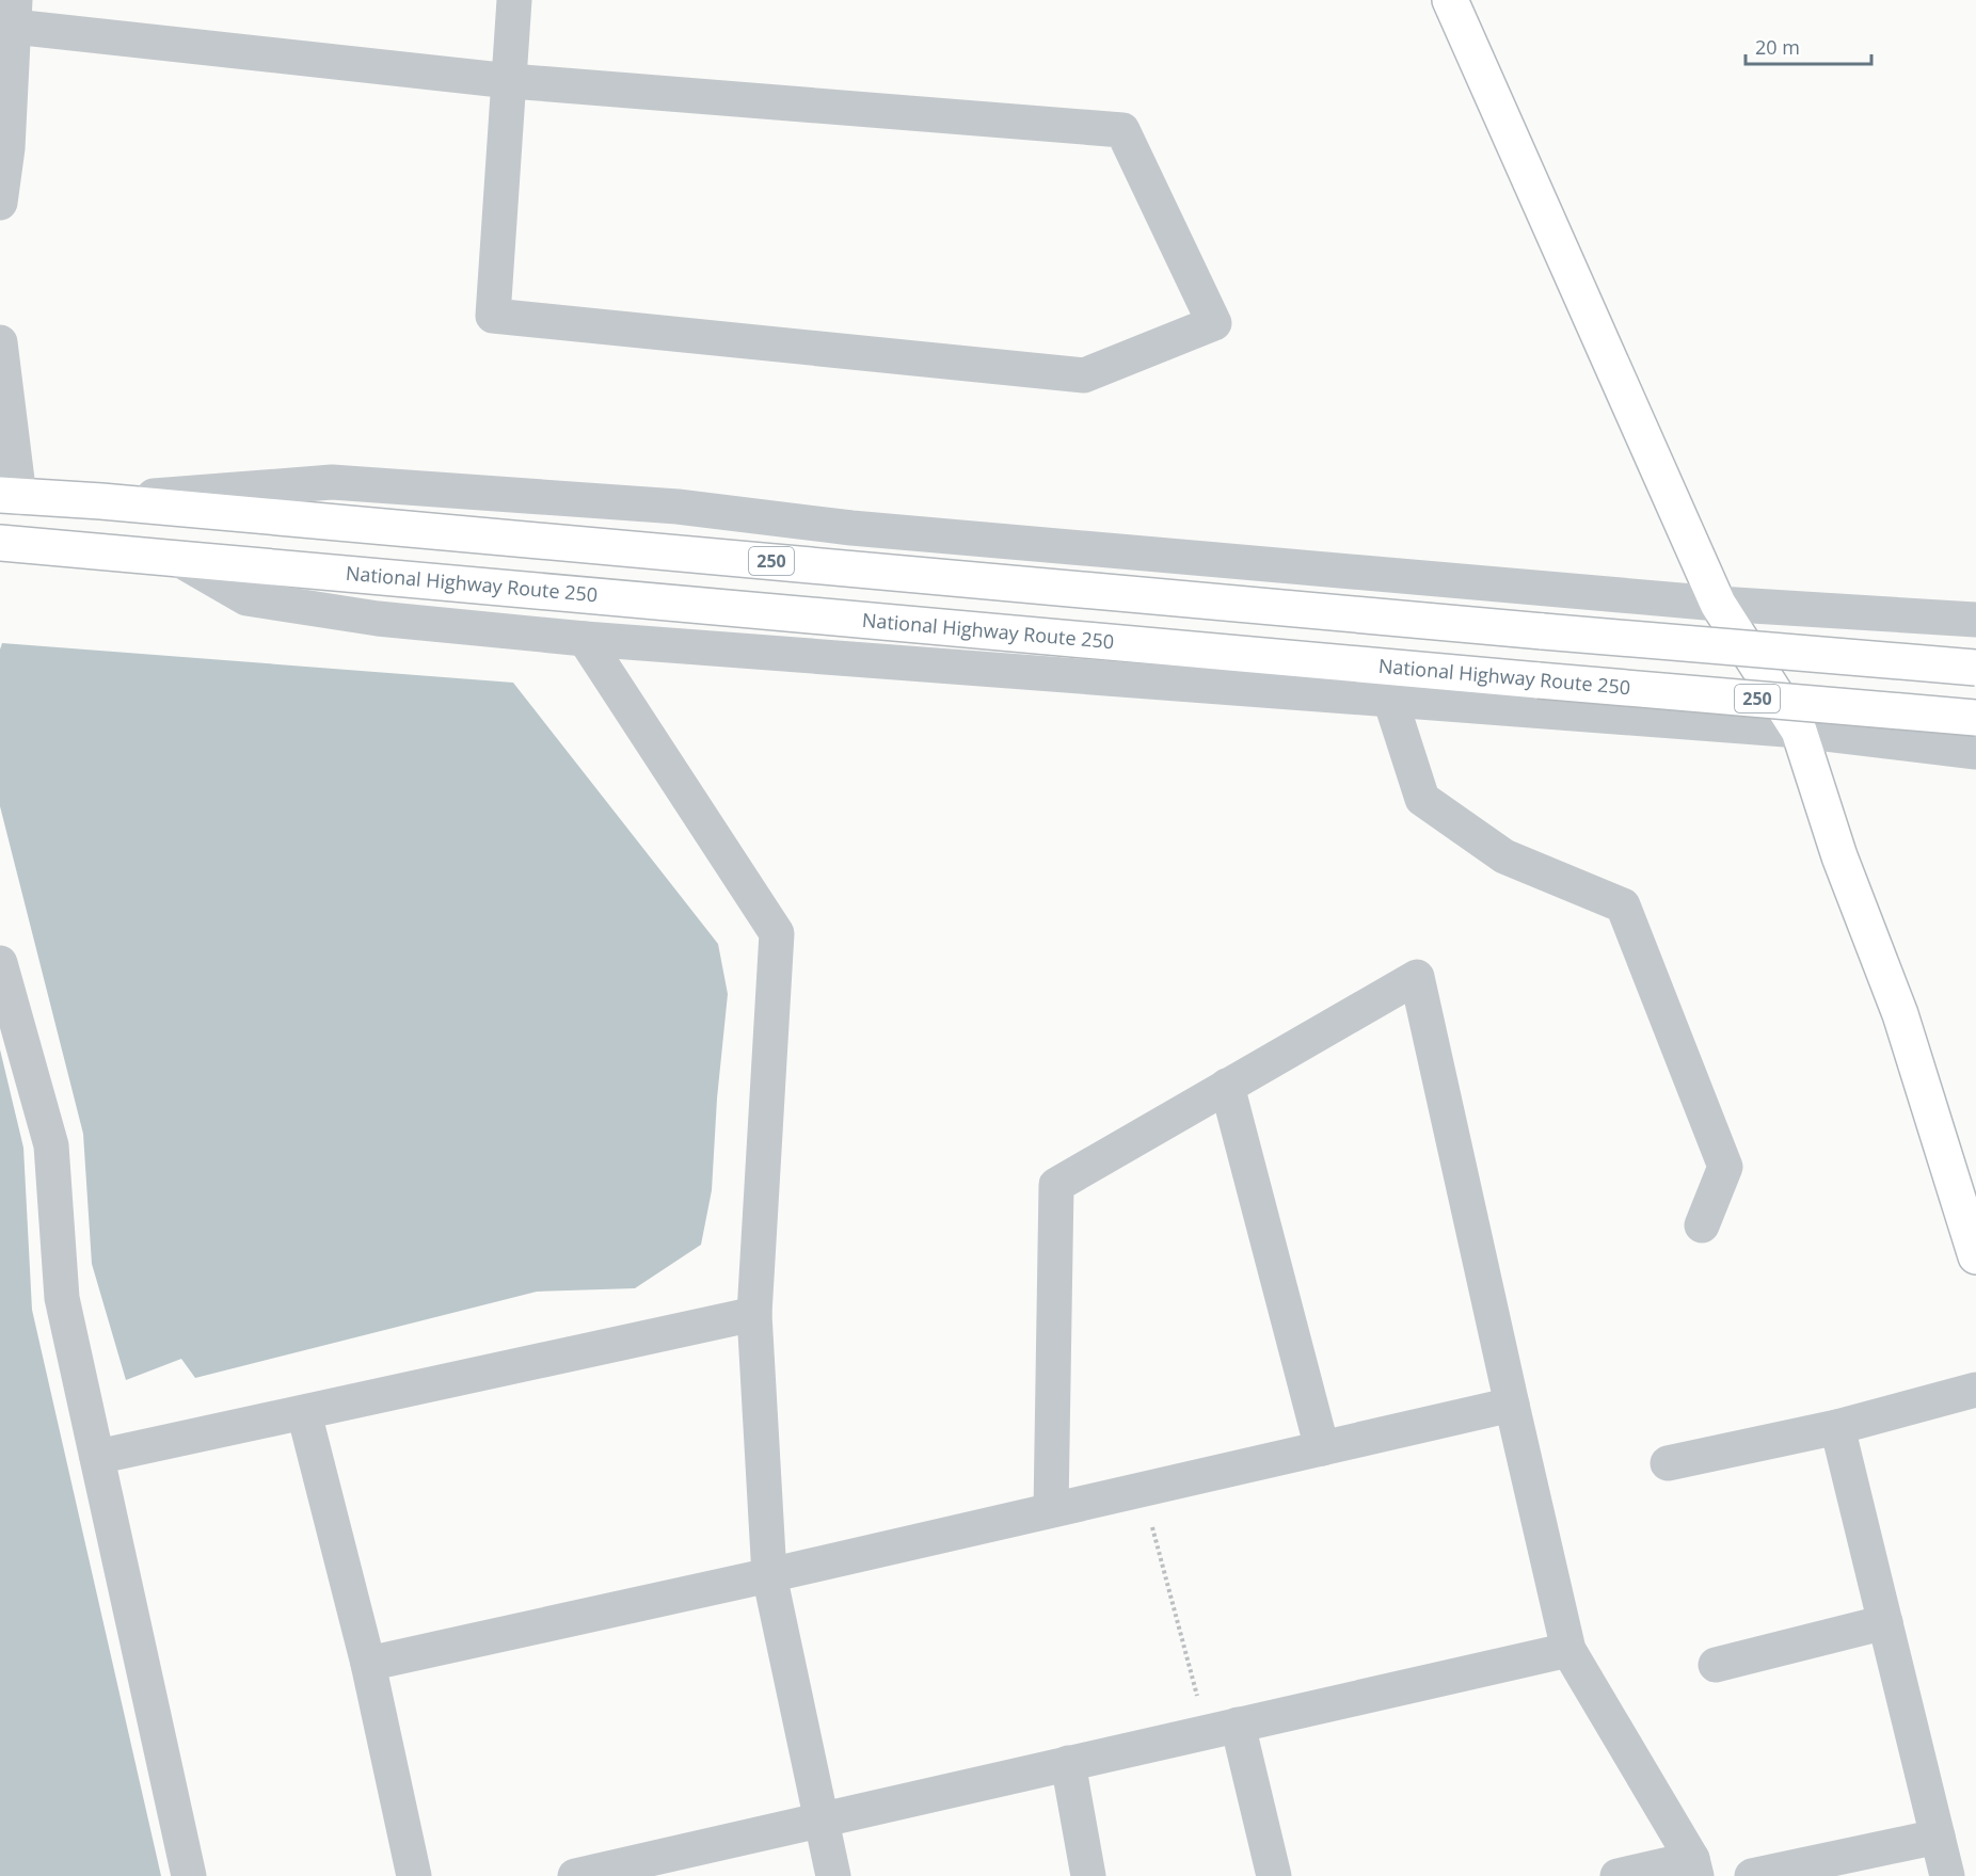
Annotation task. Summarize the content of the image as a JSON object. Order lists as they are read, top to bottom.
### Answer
{
  "streets": {
    "main road": ["250", "National Highway Route 250"]
  },
  "scale_bar": "20 m"
}
